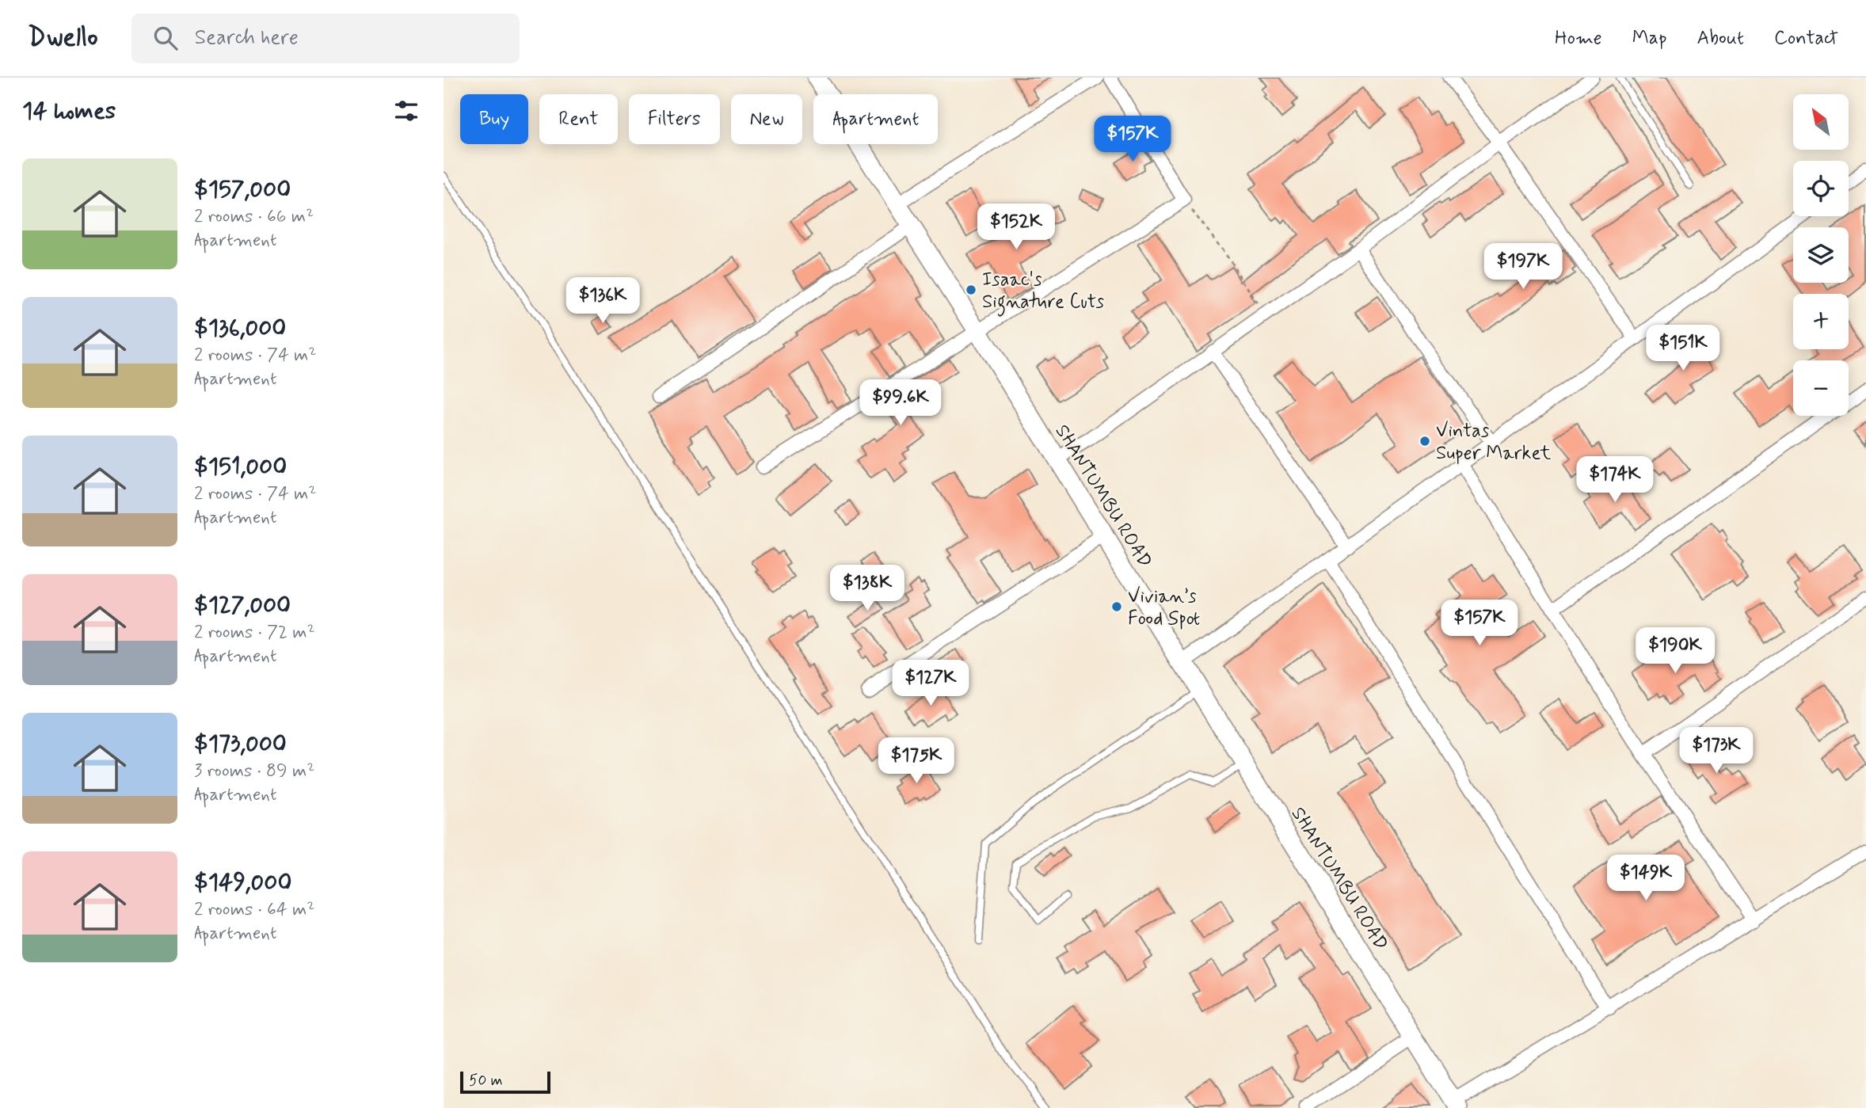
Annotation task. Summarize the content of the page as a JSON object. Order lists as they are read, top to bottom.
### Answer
{
  "streets": {
    "street": ["SHANTUMBU ROAD"]
  },
  "places": ["Isaac's Signature Cuts", "Vintas Super Market", "Vivian’s Food Spot"],
  "scale_bar": "50 m",
  "north": "top left",
  "page": {
    "header": "Dwello",
    "search": "Search here",
    "nav": [
      "Home",
      "Map",
      "About",
      "Contact"
    ],
    "heading": "14 homes",
    "map_buttons": ["+", "−"],
    "chip": [
      "Buy",
      "Rent",
      "Filters",
      "New",
      "Apartment"
    ],
    "price": [
      "$157K",
      "$152K",
      "$197K",
      "$136K",
      "$151K",
      "$99.6K",
      "$174K",
      "$138K",
      "$157K",
      "$190K",
      "$127K",
      "$173K",
      "$175K",
      "$149K"
    ],
    "list": [
      {
        "name": "$157,000",
        "note": "2 rooms · 66 m² · Apartment"
      },
      {
        "name": "$136,000",
        "note": "2 rooms · 74 m² · Apartment"
      },
      {
        "name": "$151,000",
        "note": "2 rooms · 74 m² · Apartment"
      },
      {
        "name": "$127,000",
        "note": "2 rooms · 72 m² · Apartment"
      },
      {
        "name": "$173,000",
        "note": "3 rooms · 89 m² · Apartment"
      },
      {
        "name": "$149,000",
        "note": "2 rooms · 64 m² · Apartment"
      }
    ],
    "scale": "50 m"
  }
}
